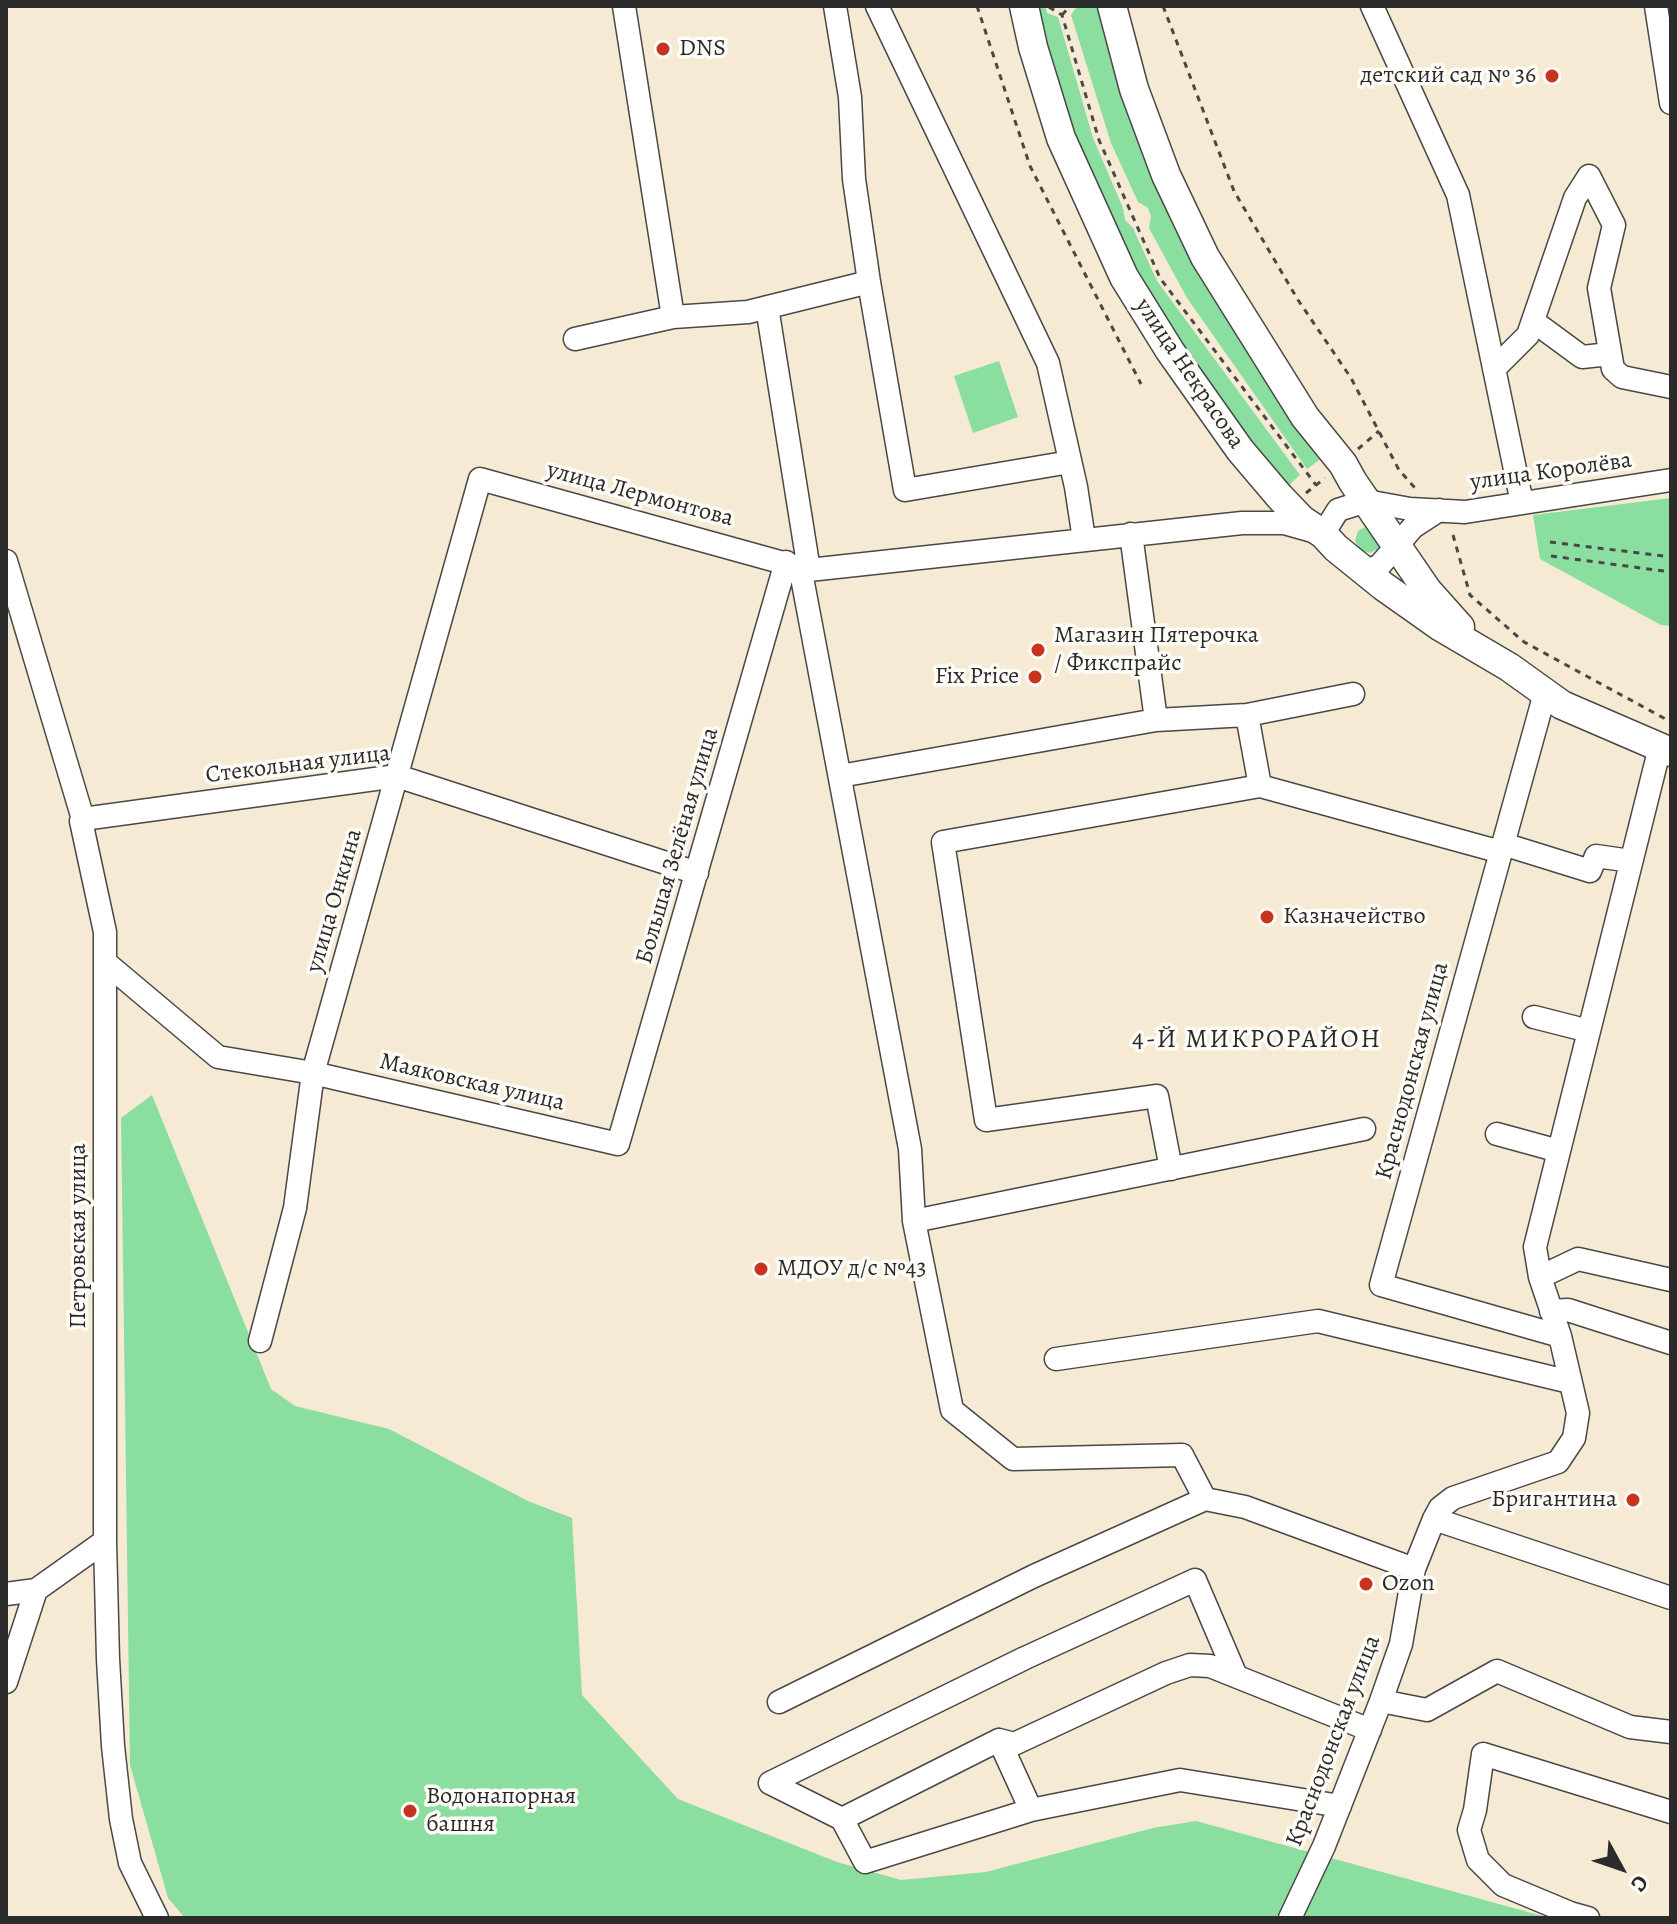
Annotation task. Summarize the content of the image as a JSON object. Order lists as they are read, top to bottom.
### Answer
{
  "streets": {
    "main road": ["улица Некрасова"],
    "street": [
      "улица Королёва",
      "улица Лермонтова",
      "Стекольная улица",
      "Большая Зелёная улица",
      "улица Онкина",
      "Краснодонская улица",
      "Маяковская улица",
      "Петровская улица"
    ]
  },
  "crossings": [
    ["улица Некрасова", "улица Королёва"],
    ["улица Некрасова", "Краснодонская улица"],
    ["улица Лермонтова", "Большая Зелёная улица"],
    ["улица Лермонтова", "улица Онкина"],
    ["Стекольная улица", "Большая Зелёная улица"],
    ["Стекольная улица", "улица Онкина"],
    ["Стекольная улица", "Петровская улица"],
    ["Большая Зелёная улица", "Маяковская улица"],
    ["улица Онкина", "Маяковская улица"],
    ["Маяковская улица", "Петровская улица"]
  ],
  "districts": ["4-Й МИКРОРАЙОН"],
  "places": [
    "DNS",
    "детский сад № 36",
    "Магазин Пятерочка / Фикспрайс",
    "Fix Price",
    "Казначейство",
    "МДОУ д/с №43",
    "Бригантина",
    "Ozon",
    "Водонапорная башня"
  ],
  "north": "bottom right"
}
